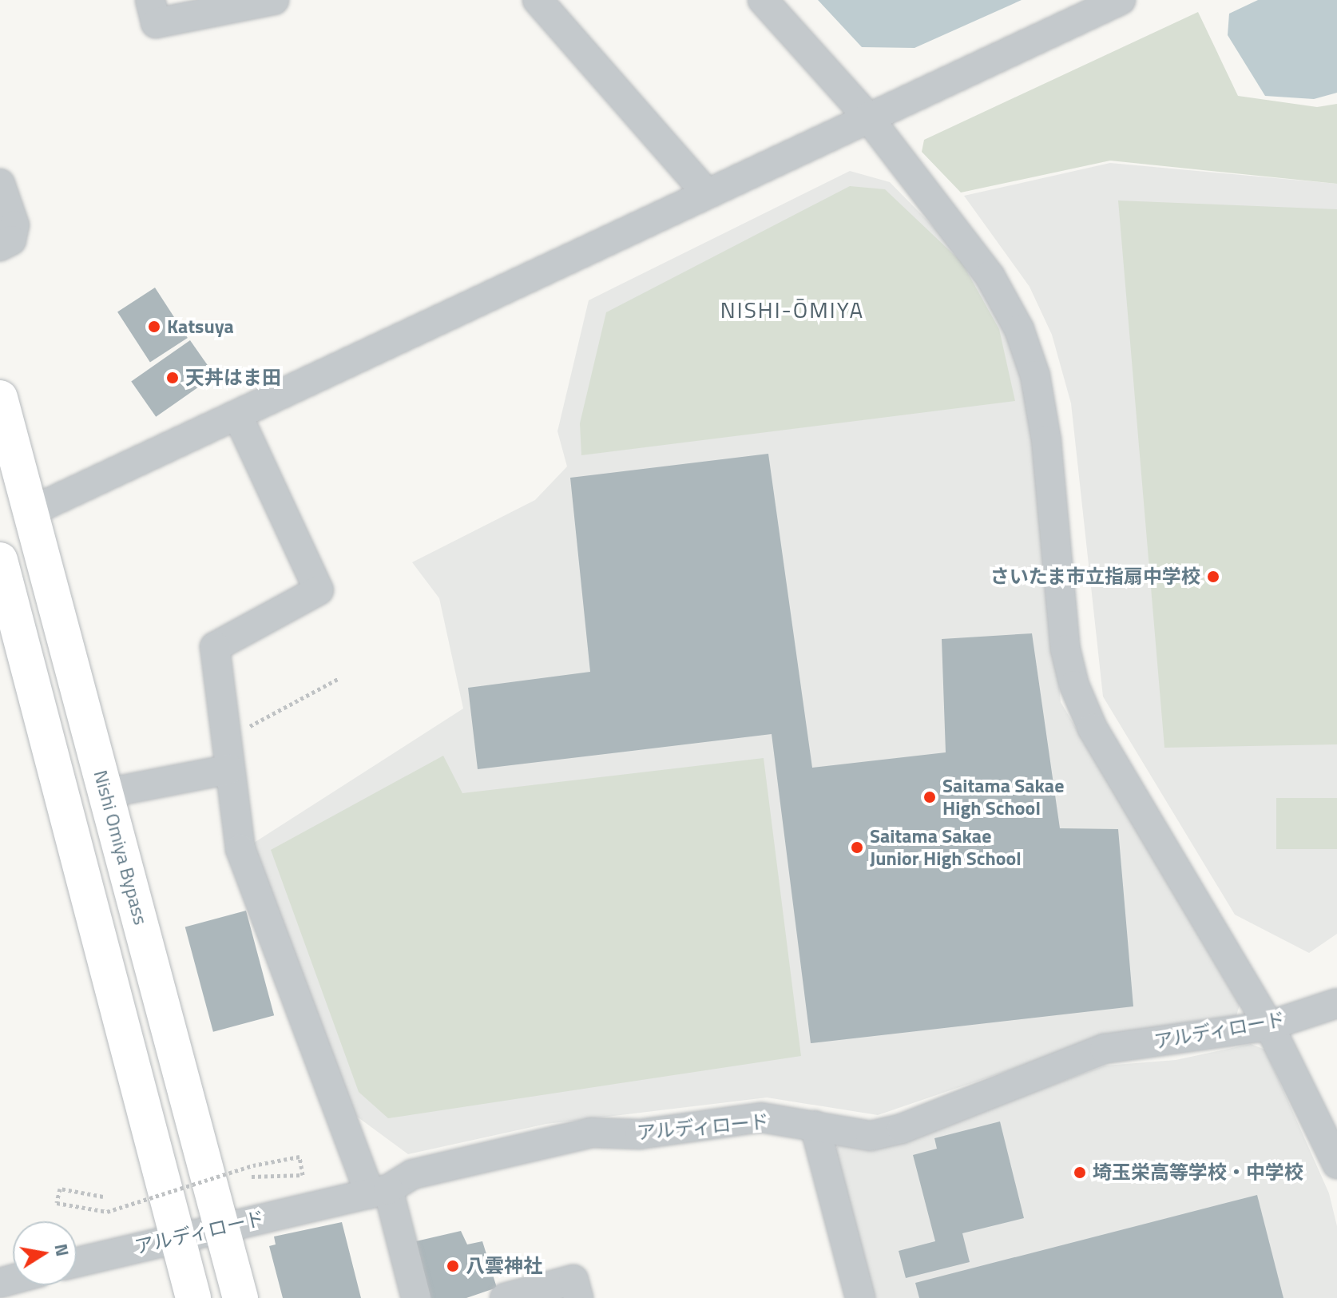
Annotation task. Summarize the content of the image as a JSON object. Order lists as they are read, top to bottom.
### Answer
{
  "streets": {
    "highway": ["Nishi Omiya Bypass"],
    "street": ["アルディロード"]
  },
  "crossings": [
    ["Nishi Omiya Bypass", "アルディロード"]
  ],
  "districts": ["NISHI-ŌMIYA"],
  "places": [
    "Katsuya",
    "天丼はま田",
    "さいたま市立指扇中学校",
    "Saitama Sakae High School",
    "Saitama Sakae Junior High School",
    "埼玉栄高等学校・中学校",
    "八雲神社"
  ],
  "north": "right"
}
